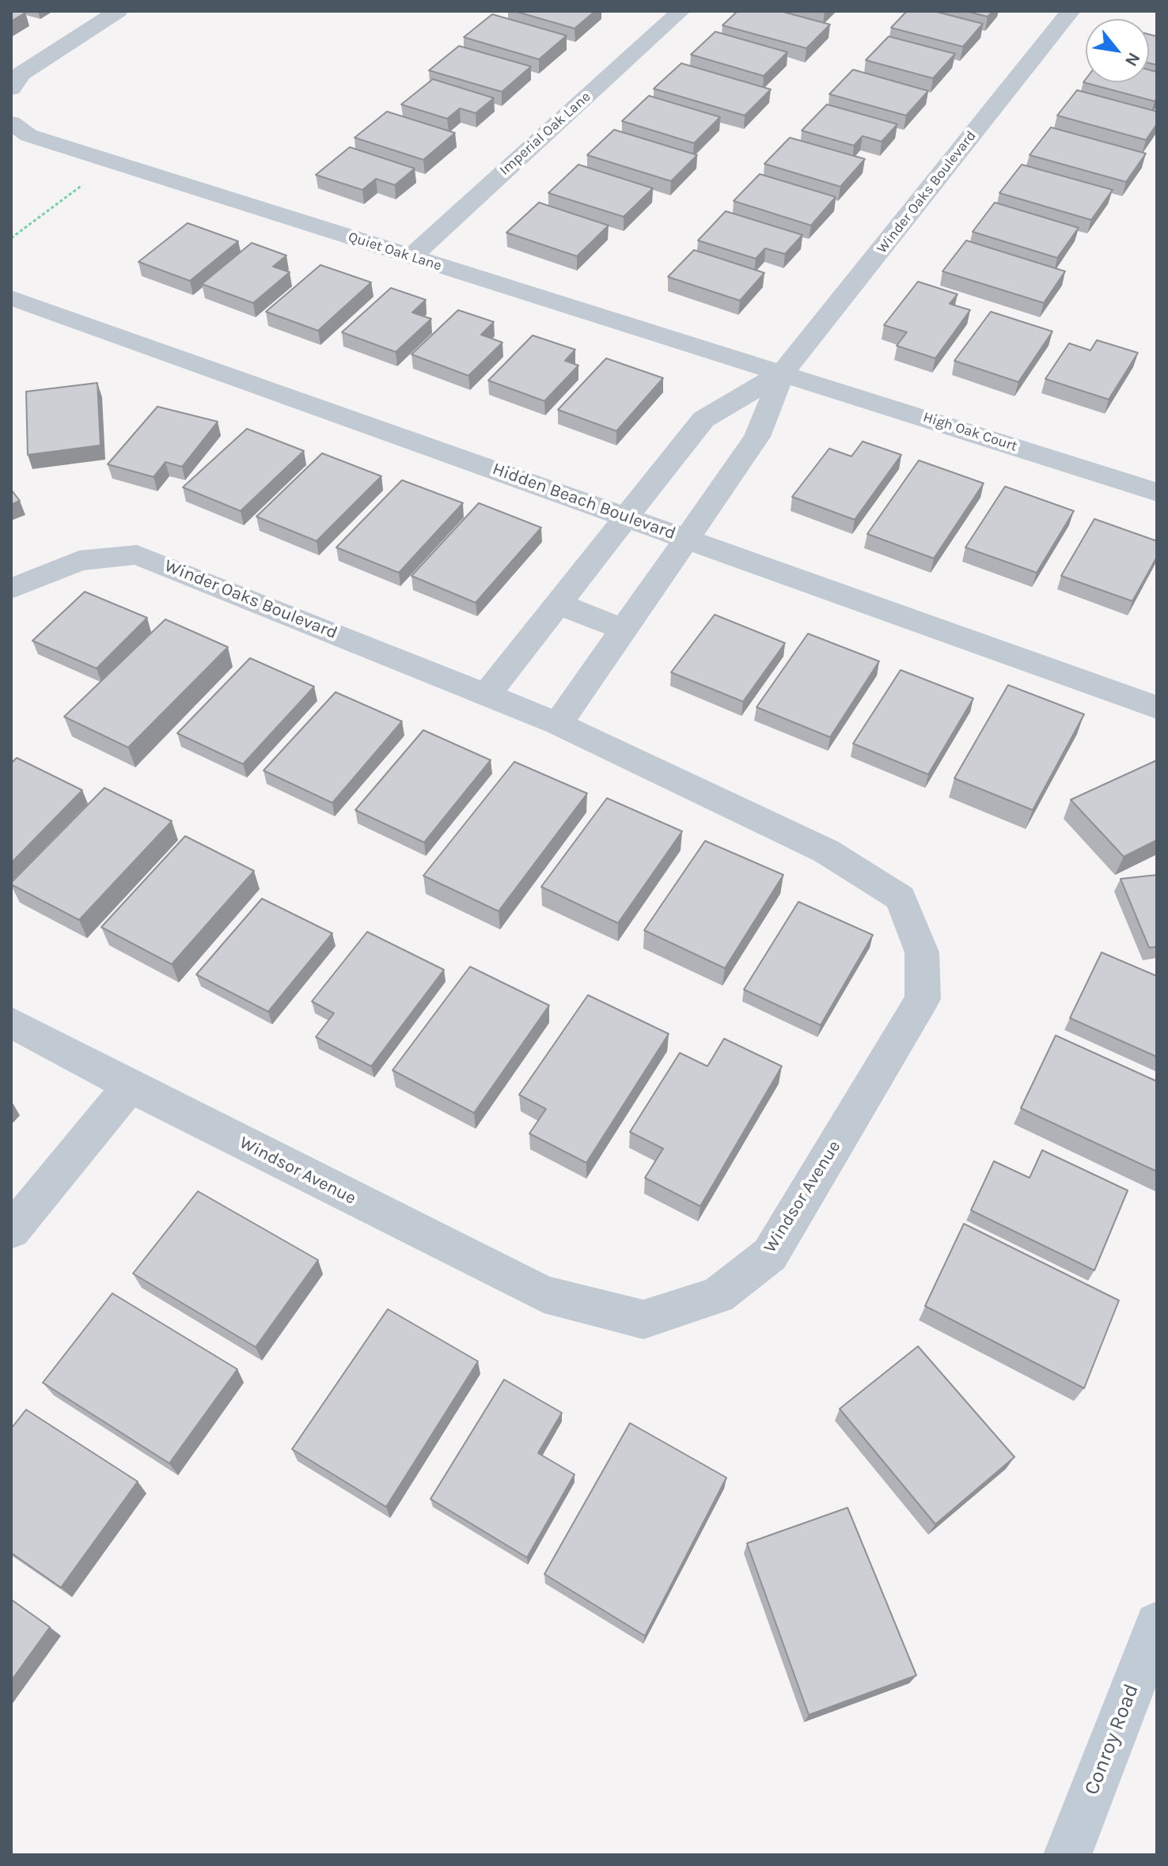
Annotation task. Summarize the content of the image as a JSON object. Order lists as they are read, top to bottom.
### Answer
{
  "streets": {
    "main road": ["Conroy Road"],
    "street": [
      "Imperial Oak Lane",
      "Winder Oaks Boulevard",
      "Quiet Oak Lane",
      "High Oak Court",
      "Hidden Beach Boulevard",
      "Windsor Avenue"
    ]
  },
  "crossings": [
    ["Imperial Oak Lane", "Quiet Oak Lane"],
    ["Winder Oaks Boulevard", "Quiet Oak Lane"],
    ["Winder Oaks Boulevard", "High Oak Court"],
    ["Winder Oaks Boulevard", "Hidden Beach Boulevard"],
    ["Winder Oaks Boulevard", "Windsor Avenue"],
    ["Quiet Oak Lane", "High Oak Court"]
  ],
  "north": "bottom right"
}
